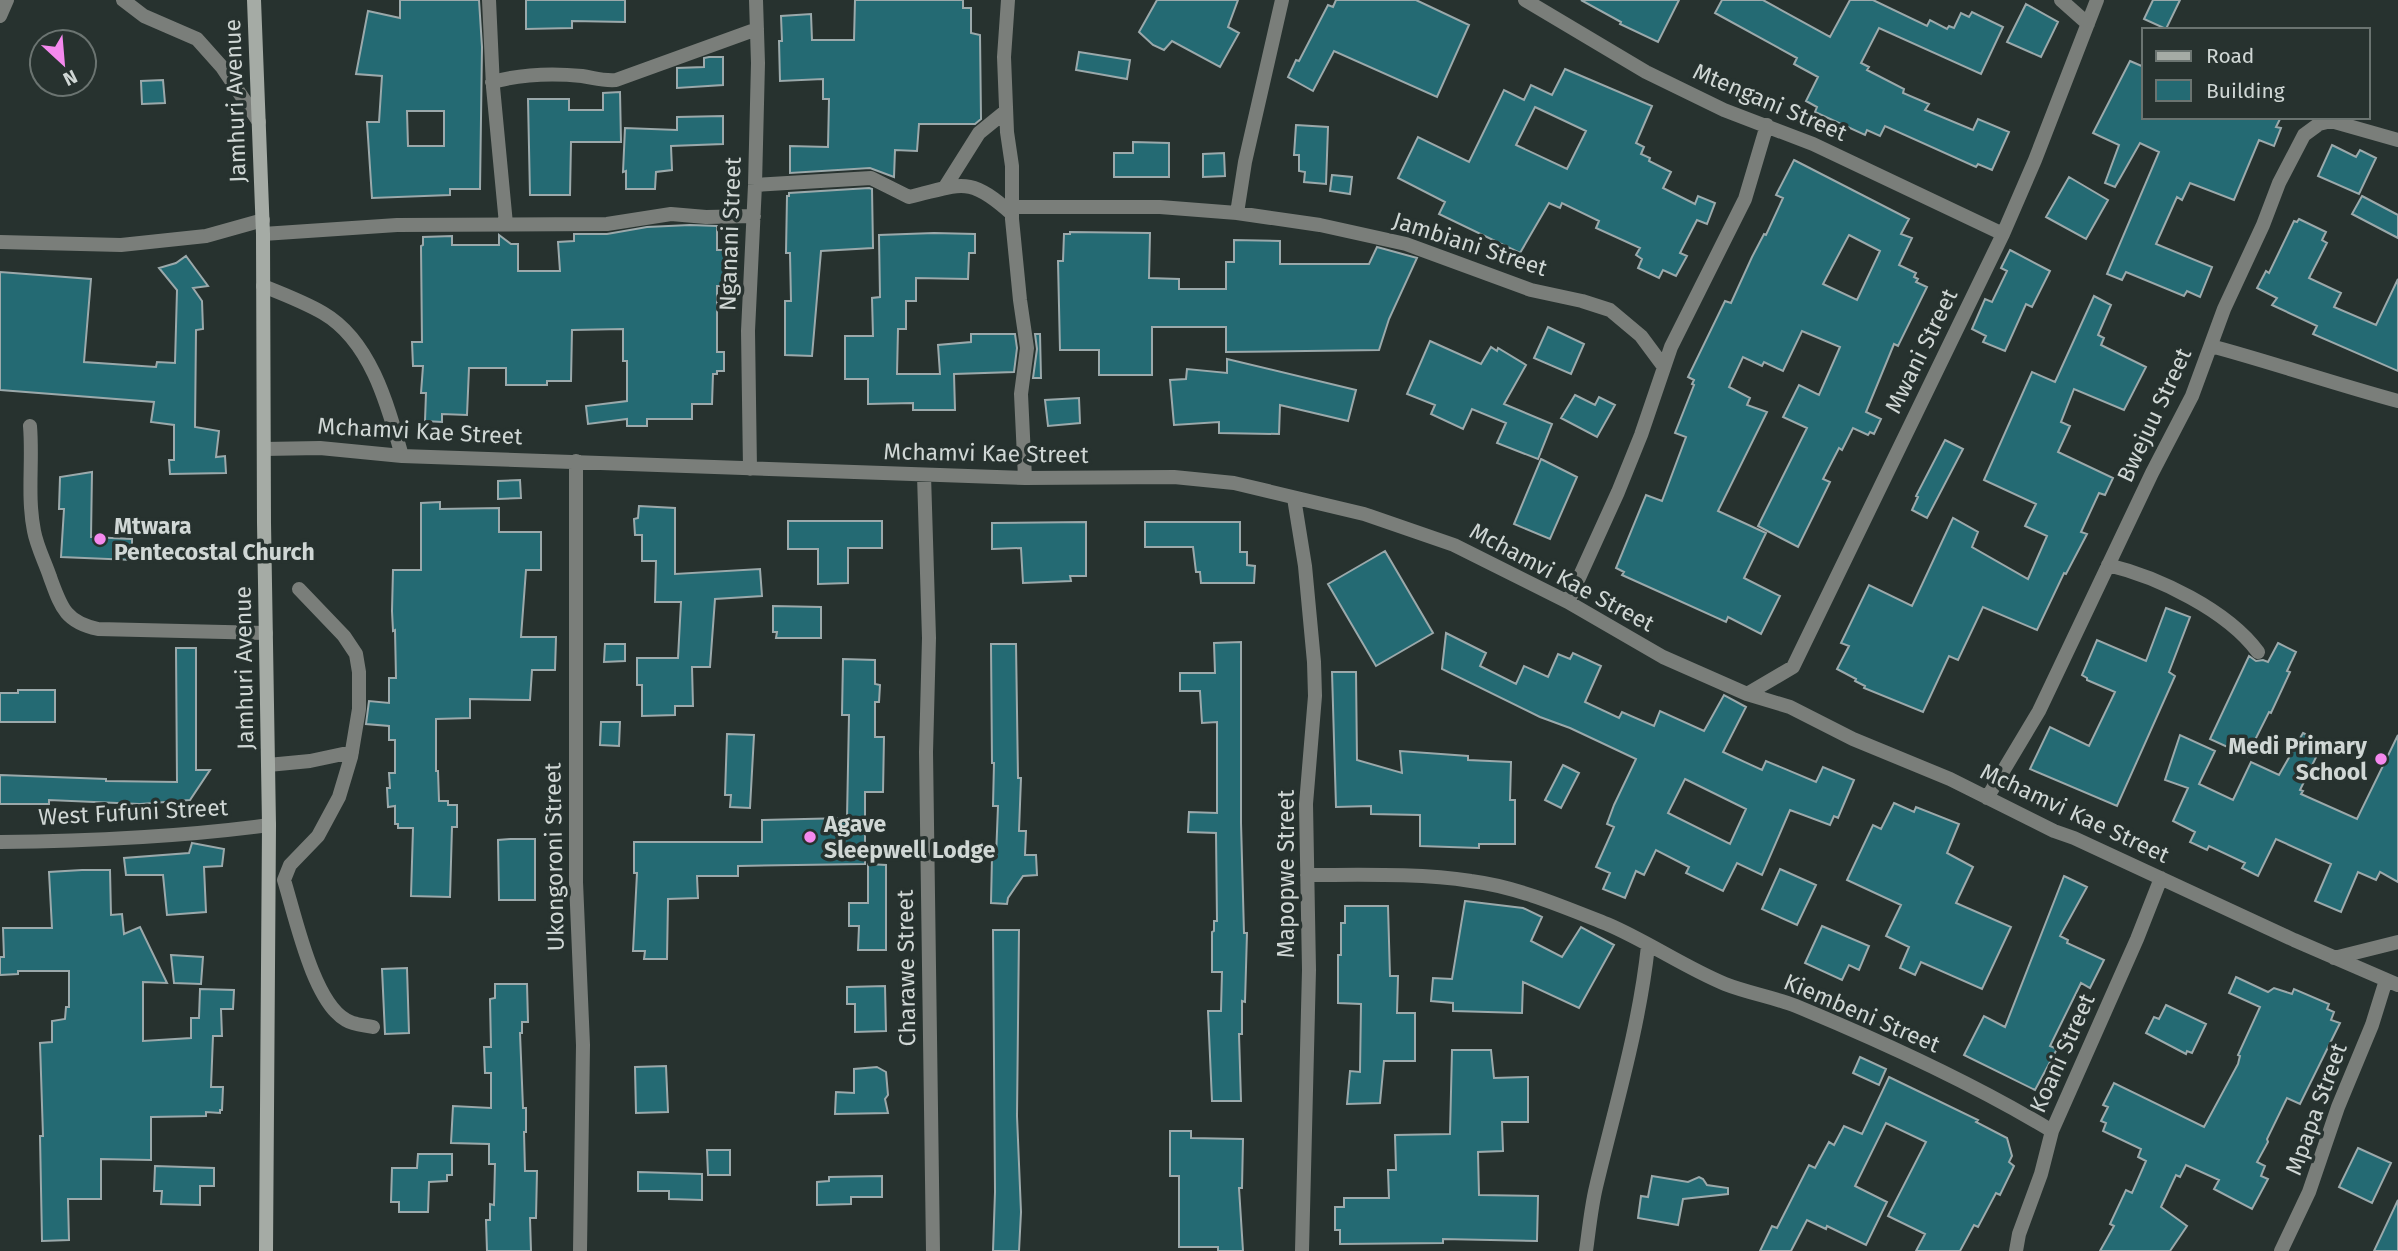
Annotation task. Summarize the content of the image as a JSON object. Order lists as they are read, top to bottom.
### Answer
{
  "streets": {
    "street": [
      "Jamhuri Avenue",
      "Mtengani Street",
      "Nganani Street",
      "Jambiani Street",
      "Mwani Street",
      "Bwejuu Street",
      "Mchamvi Kae Street",
      "West Fufuni Street",
      "Ukongoroni Street",
      "Mapopwe Street",
      "Charawe Street",
      "Kiembeni Street",
      "Koani Street",
      "Mpapa Street"
    ]
  },
  "crossings": [
    ["Jamhuri Avenue", "Mchamvi Kae Street"],
    ["Jamhuri Avenue", "West Fufuni Street"],
    ["Mtengani Street", "Mwani Street"],
    ["Nganani Street", "Mchamvi Kae Street"],
    ["Mwani Street", "Mchamvi Kae Street"],
    ["Bwejuu Street", "Mchamvi Kae Street"],
    ["Mchamvi Kae Street", "Ukongoroni Street"],
    ["Mchamvi Kae Street", "Mapopwe Street"],
    ["Mchamvi Kae Street", "Charawe Street"],
    ["Mchamvi Kae Street", "Koani Street"],
    ["Mchamvi Kae Street", "Mpapa Street"],
    ["Mapopwe Street", "Kiembeni Street"],
    ["Kiembeni Street", "Koani Street"]
  ],
  "places": ["Mtwara Pentecostal Church", "Medi Primary School", "Agave Sleepwell Lodge"],
  "legend": ["Road", "Building"],
  "north": "bottom right"
}
